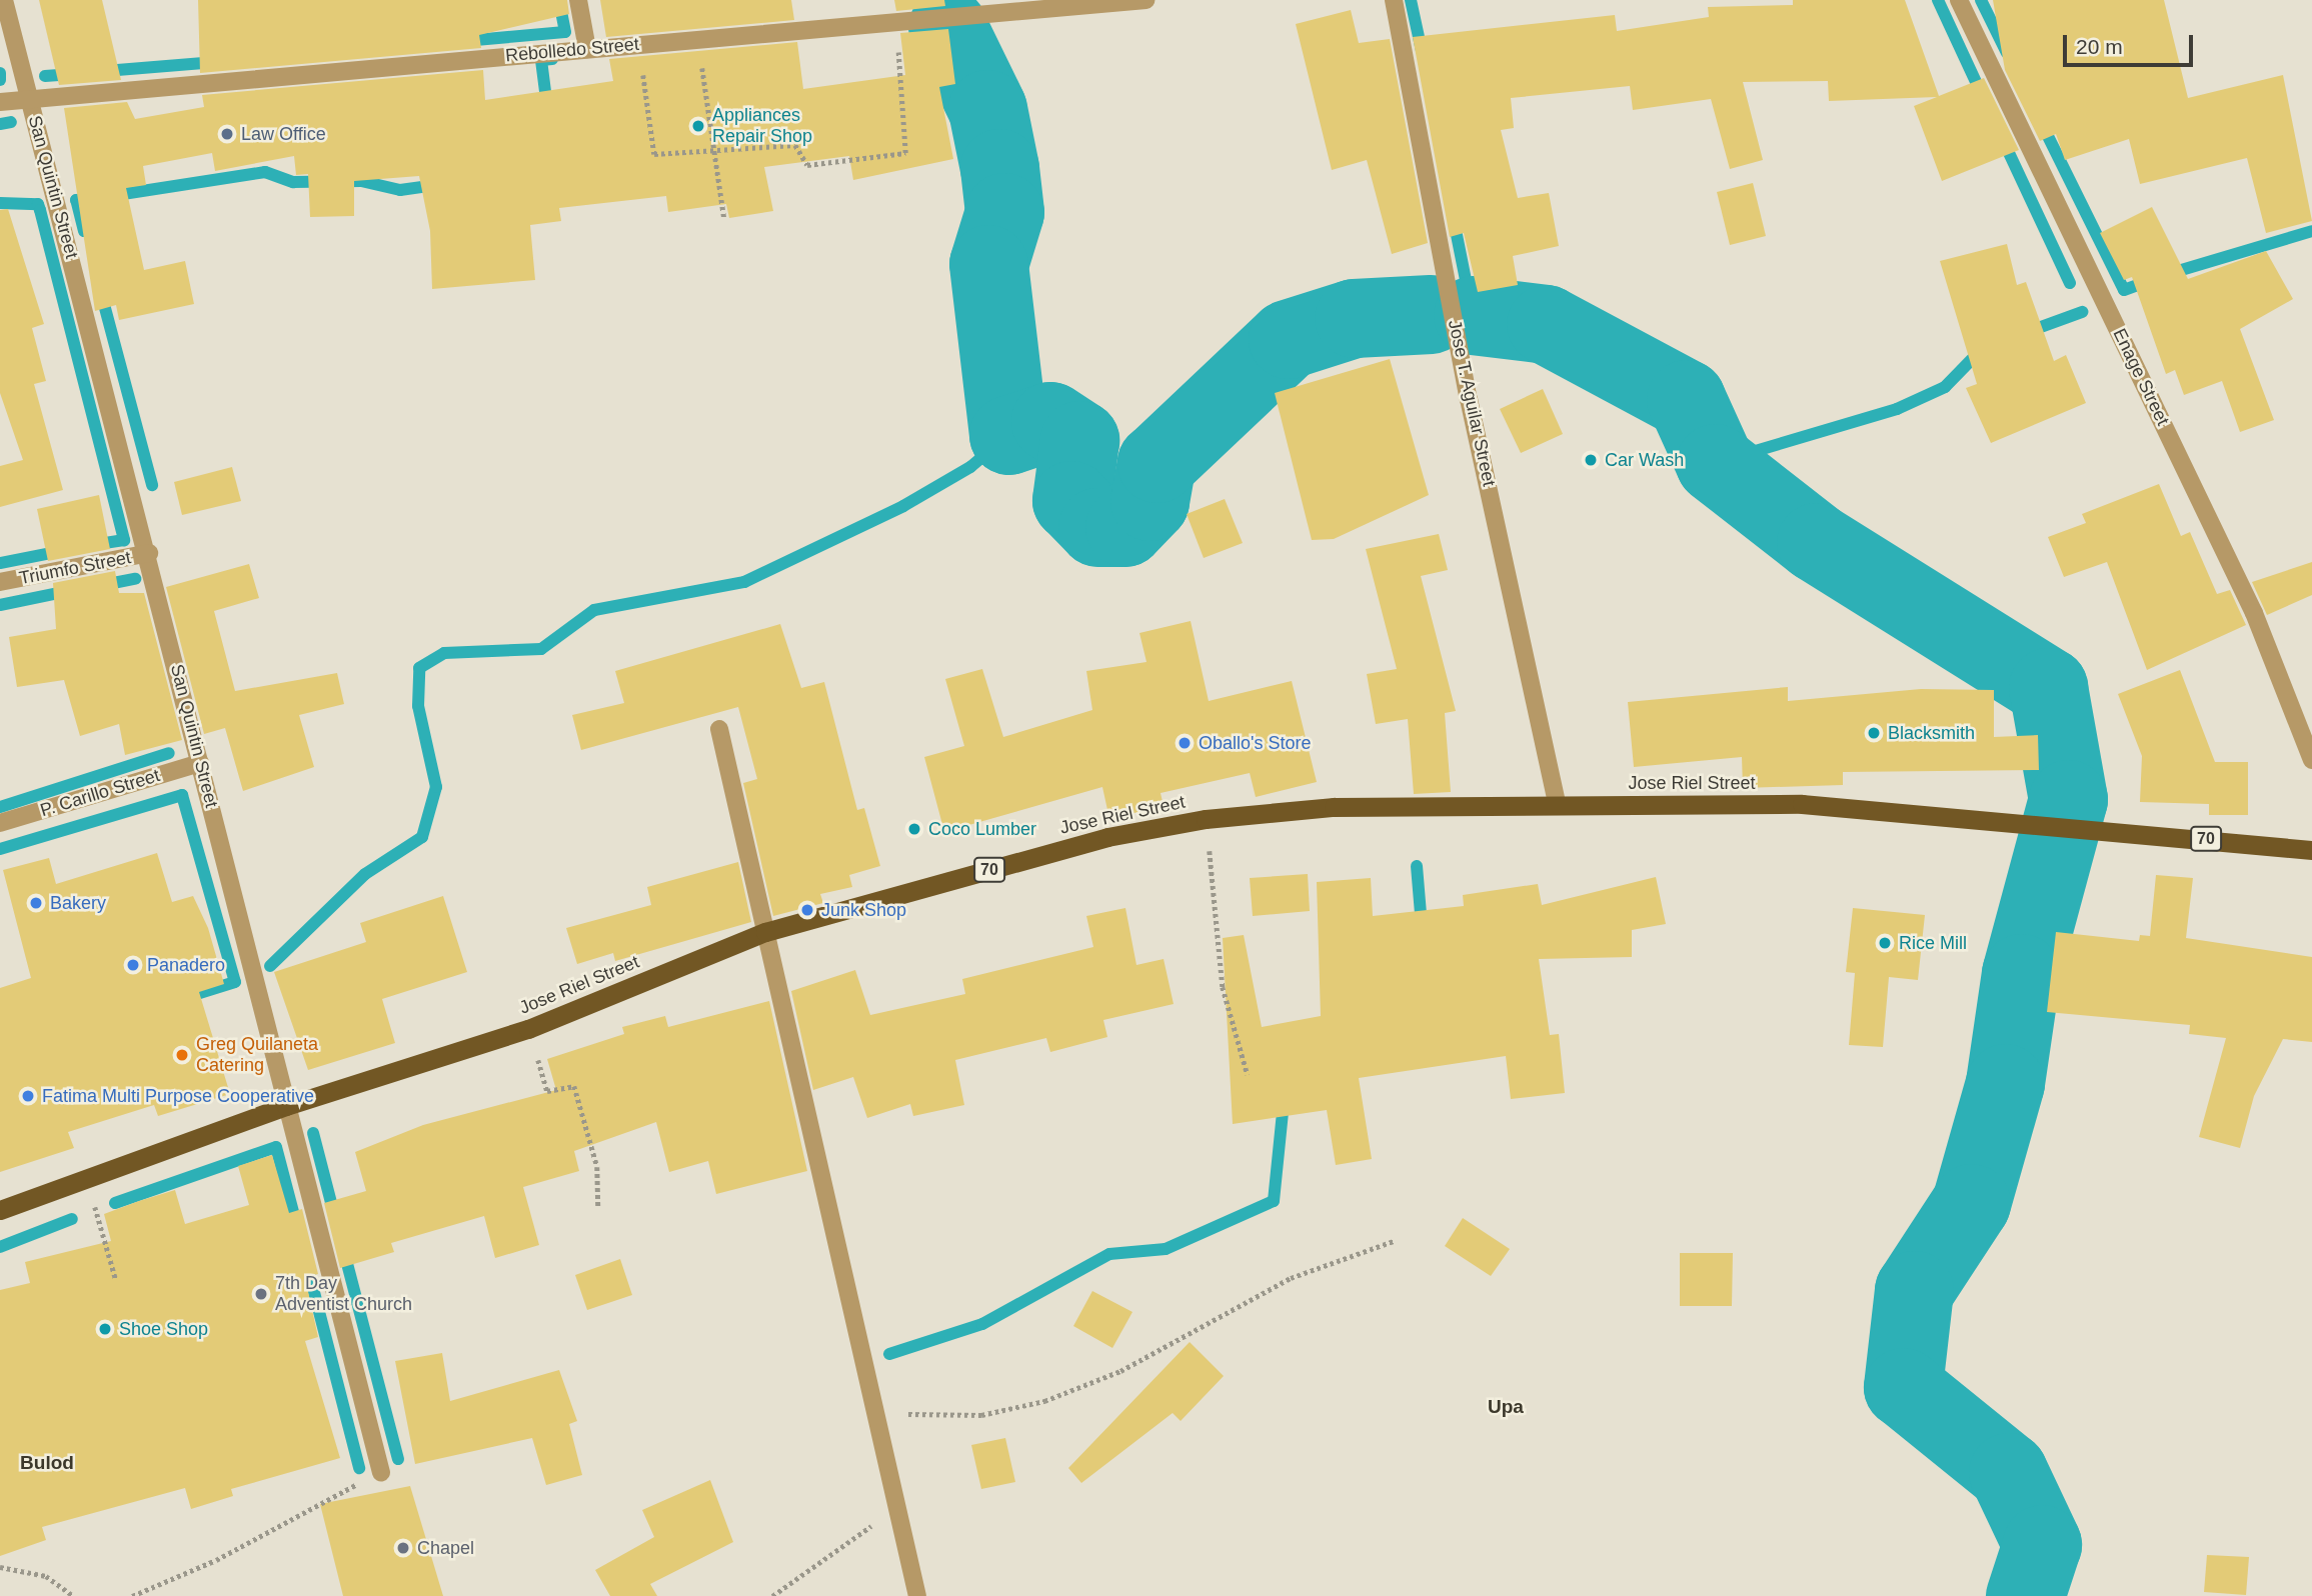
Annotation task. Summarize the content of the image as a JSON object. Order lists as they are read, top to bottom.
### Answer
{
  "streets": {
    "highway": ["Jose Riel Street", "70"],
    "street": [
      "Rebolledo Street",
      "San Quintin Street",
      "Enage Street",
      "Jose T. Aguilar Street",
      "Triumfo Street",
      "P. Carillo Street"
    ]
  },
  "crossings": [
    ["Rebolledo Street", "San Quintin Street"],
    ["San Quintin Street", "Triumfo Street"],
    ["San Quintin Street", "Jose Riel Street"],
    ["San Quintin Street", "P. Carillo Street"],
    ["Jose T. Aguilar Street", "Jose Riel Street"]
  ],
  "districts": ["Upa", "Bulod"],
  "places": [
    "Appliances Repair Shop",
    "Law Office",
    "Car Wash",
    "Blacksmith",
    "Oballo's Store",
    "Coco Lumber",
    "Bakery",
    "Junk Shop",
    "Rice Mill",
    "Panadero",
    "Greg Quilaneta Catering",
    "Fatima Multi Purpose Cooperative",
    "7th Day Adventist Church",
    "Shoe Shop",
    "Chapel"
  ],
  "scale_bar": "20 m"
}
